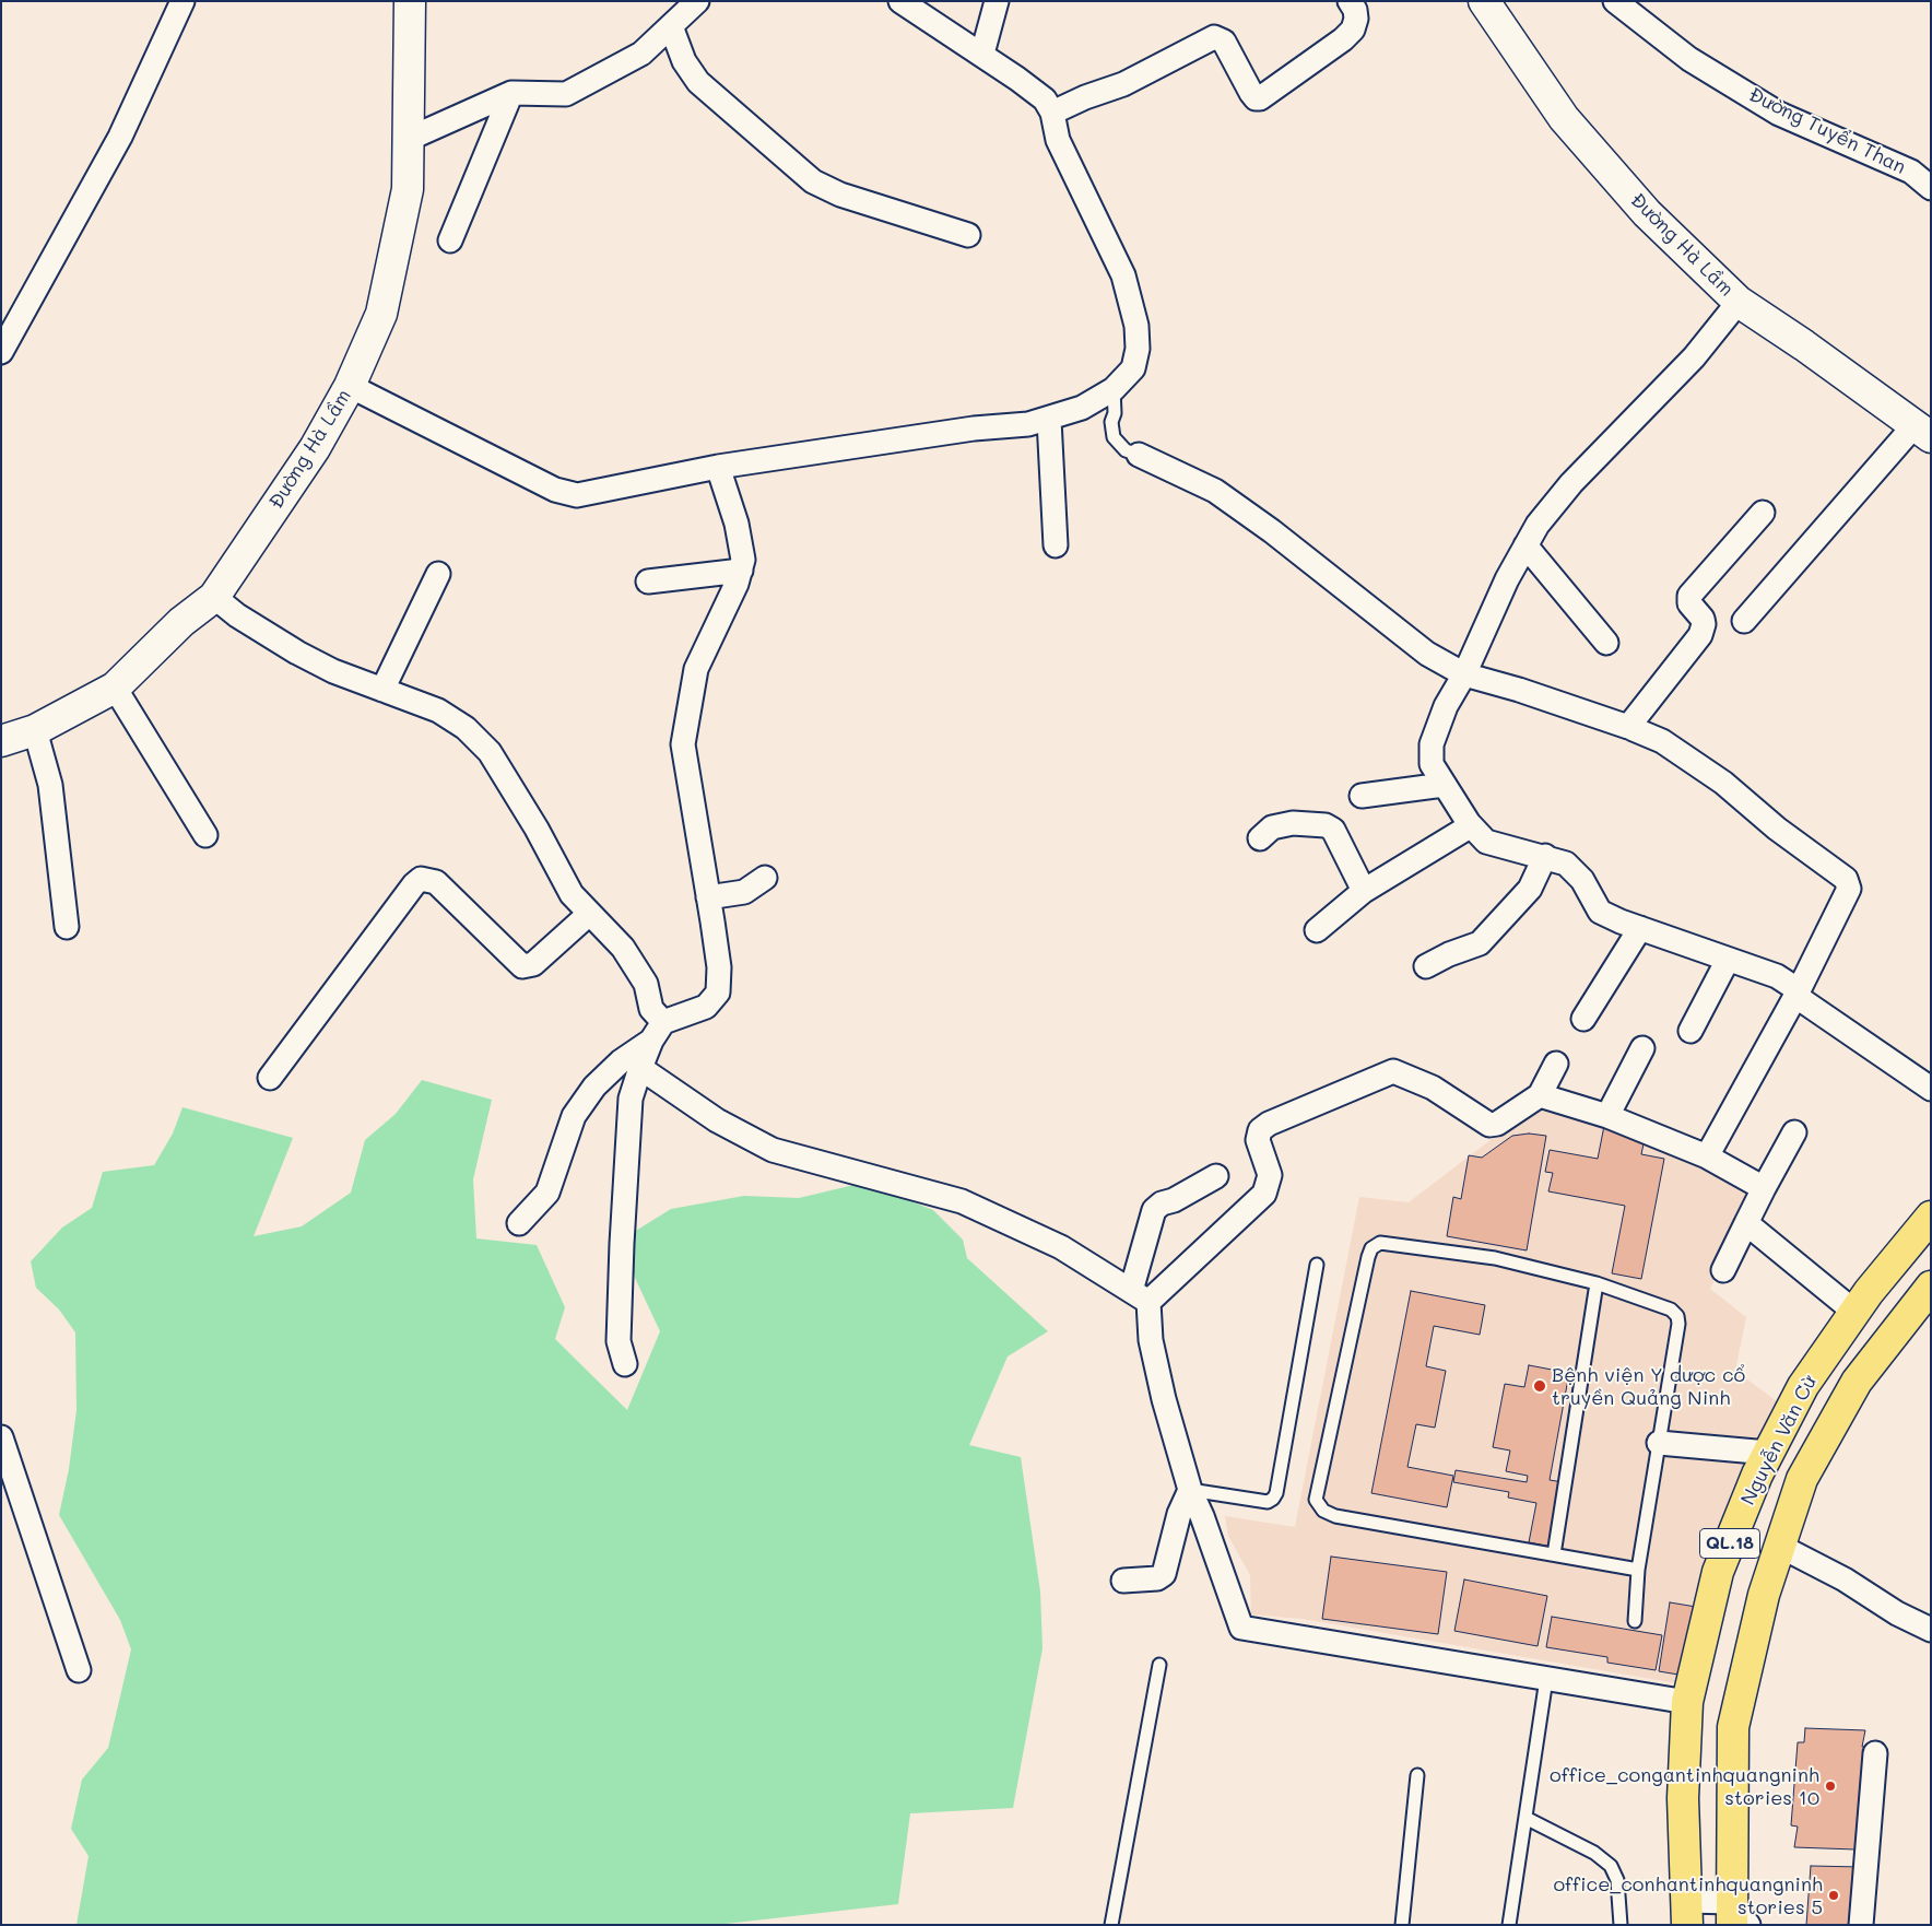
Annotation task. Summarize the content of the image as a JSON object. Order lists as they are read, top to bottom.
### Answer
{
  "streets": {
    "main road": ["Đường Hà Lầm", "Nguyễn Văn Cừ", "QL.18"],
    "street": ["Đường Tuyển Than"]
  },
  "places": ["Bệnh viện Y dược cổ truyền Quảng Ninh", "office_congantinhquangninh stories 10", "office_conhantinhquangninh stories 5"]
}
